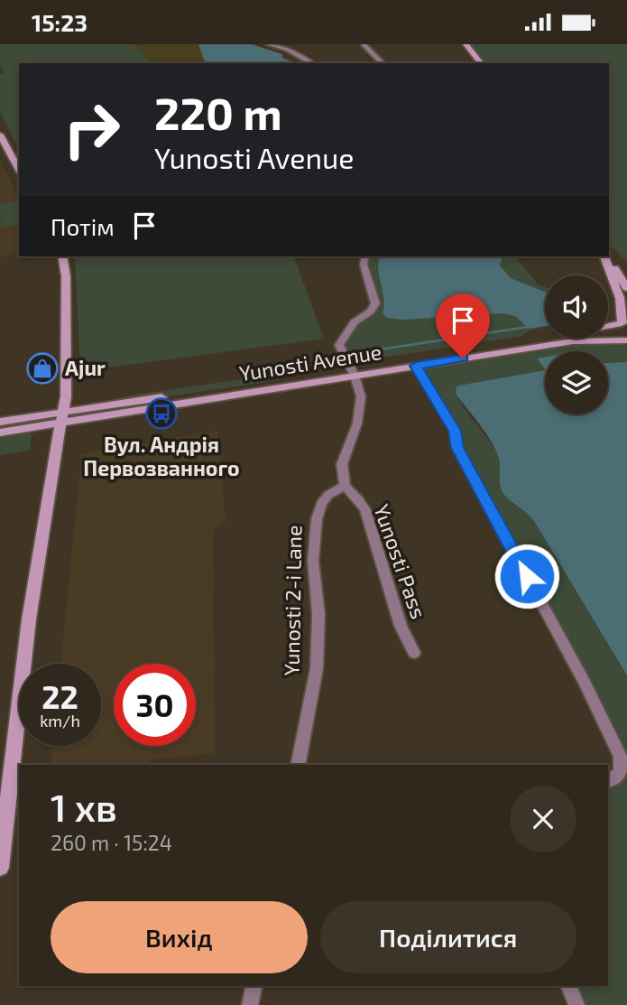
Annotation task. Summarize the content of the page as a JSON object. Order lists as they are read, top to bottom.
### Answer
{
  "streets": {
    "main road": ["Yunosti Avenue"],
    "street": ["Yunosti Pass", "Yunosti 2-i Lane"]
  },
  "crossings": [
    ["Yunosti Pass", "Yunosti 2-i Lane"]
  ],
  "places": {
    "shop": ["Ajur"],
    "bus stop": ["Вул. Андрія Первозванного"]
  },
  "page": {
    "status": "15:23",
    "turn": ["220 m", "Yunosti Avenue"],
    "then": "Потім",
    "speed": "22 km/h",
    "limit": "30",
    "heading": ["1 хв", "260 m · 15:24"],
    "buttons": ["Вихід", "Поділитися"]
  }
}
